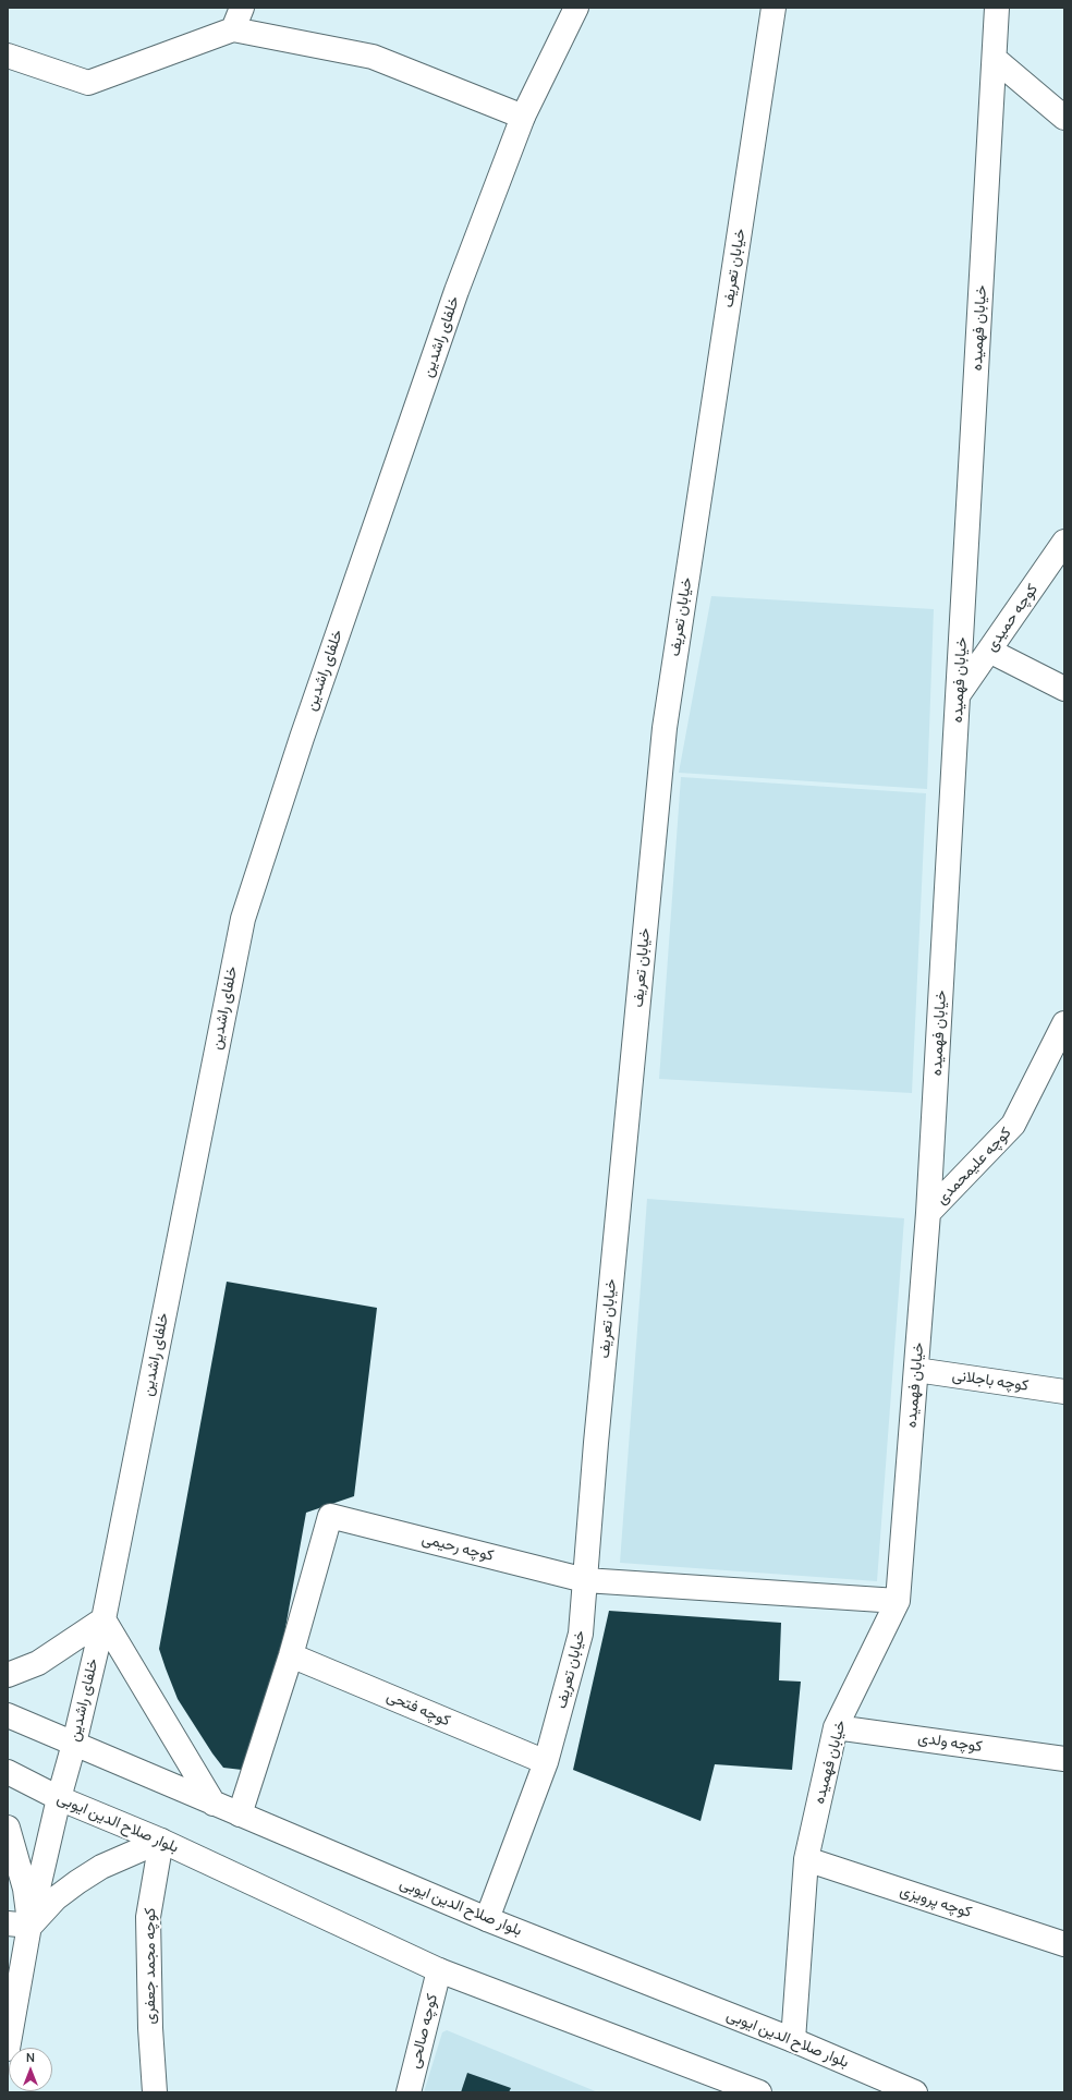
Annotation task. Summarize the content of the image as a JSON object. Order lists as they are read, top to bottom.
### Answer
{
  "streets": {
    "street": [
      "خیابان تعریف",
      "خیابان فهمیده",
      "خلفای راشدین",
      "کوچه حمیدی",
      "کوچه علیمحمدی",
      "کوچه باجلانی",
      "کوچه رحیمی",
      "کوچه فتحی",
      "کوچه ولدی",
      "بلوار صلاح الدین ایوبی",
      "کوچه پرویزی",
      "کوچه مجمد جعفری",
      "کوچه صالحی"
    ]
  },
  "crossings": [
    ["خیابان تعریف", "کوچه رحیمی"],
    ["خیابان تعریف", "کوچه فتحی"],
    ["خیابان تعریف", "بلوار صلاح الدین ایوبی"],
    ["خیابان فهمیده", "کوچه حمیدی"],
    ["خیابان فهمیده", "کوچه علیمحمدی"],
    ["خیابان فهمیده", "کوچه باجلانی"],
    ["خیابان فهمیده", "کوچه رحیمی"],
    ["خیابان فهمیده", "کوچه ولدی"],
    ["خیابان فهمیده", "بلوار صلاح الدین ایوبی"],
    ["خیابان فهمیده", "کوچه پرویزی"],
    ["خلفای راشدین", "بلوار صلاح الدین ایوبی"],
    ["کوچه رحیمی", "کوچه فتحی"],
    ["بلوار صلاح الدین ایوبی", "کوچه مجمد جعفری"],
    ["بلوار صلاح الدین ایوبی", "کوچه صالحی"]
  ],
  "north": "top"
}
